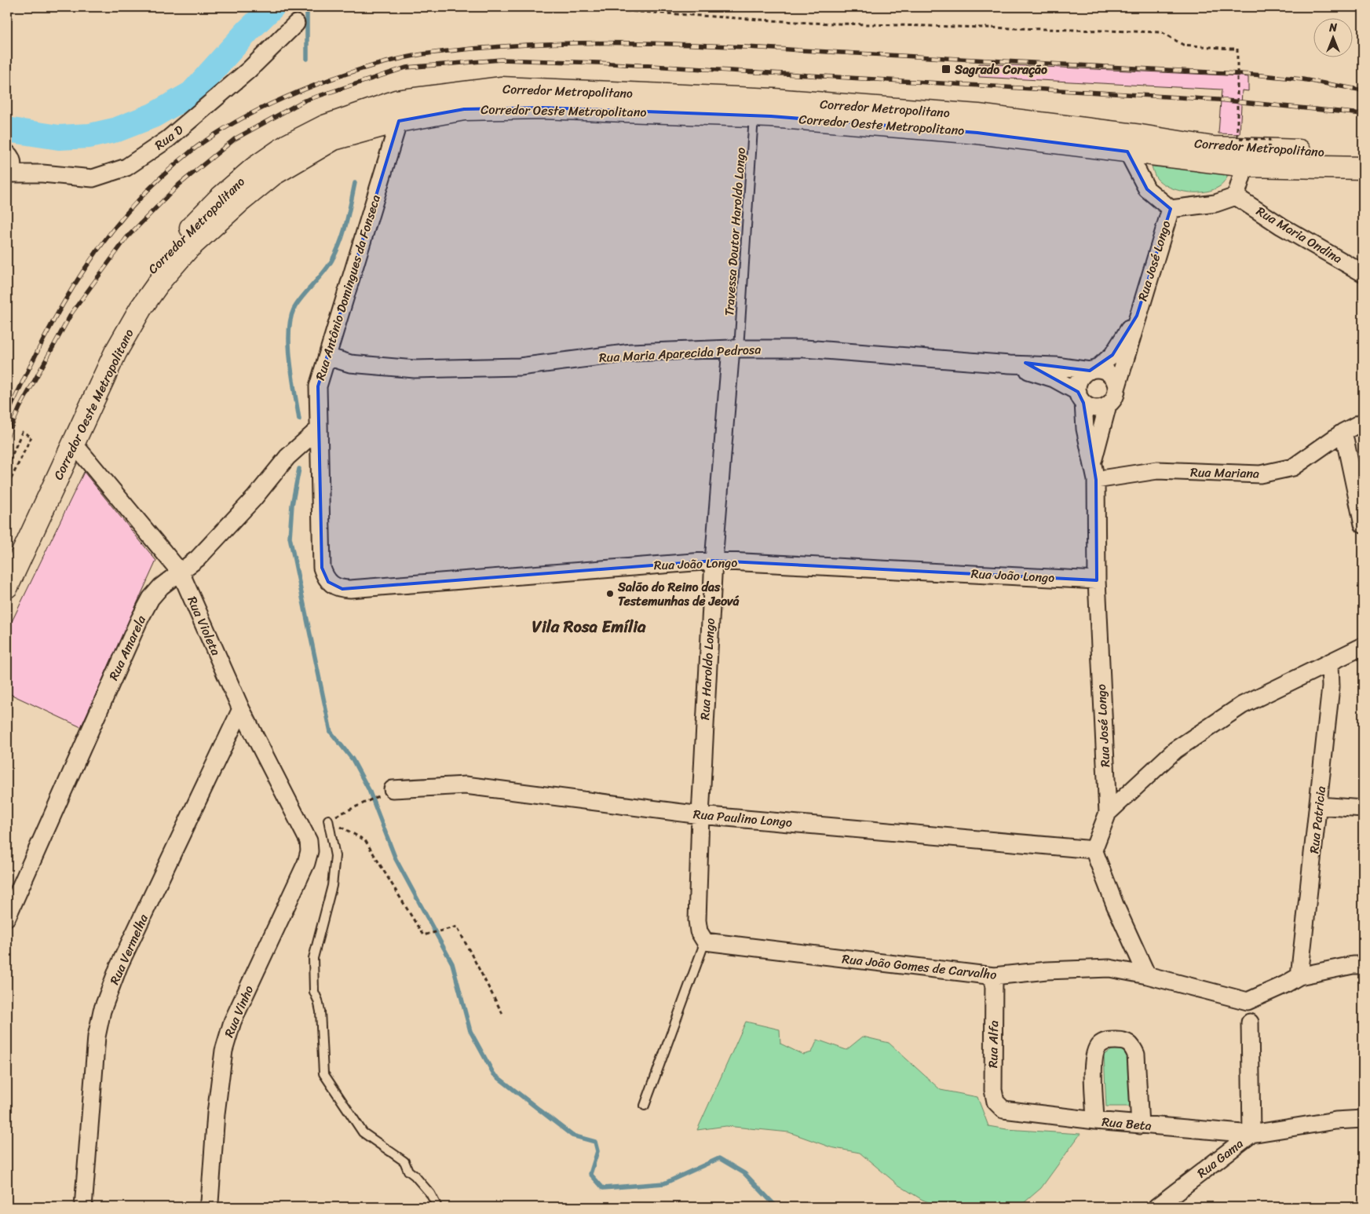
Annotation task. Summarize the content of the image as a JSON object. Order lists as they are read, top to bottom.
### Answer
{
  "streets": {
    "main road": ["Corredor Metropolitano", "Corredor Oeste Metropolitano"],
    "street": [
      "Rua D",
      "Rua Maria Ondina",
      "Rua José Longo",
      "Rua Antônio Domingues da Fonseca",
      "Rua Maria Aparecida Pedrosa",
      "Rua Mariana",
      "Rua João Longo",
      "Rua Violeta",
      "Rua Amarela",
      "Rua Haroldo Longo",
      "Rua Paulino Longo",
      "Rua Patricia",
      "Rua Vermelha",
      "Rua João Gomes de Carvalho",
      "Rua Vinho",
      "Rua Alfa",
      "Rua Beta",
      "Rua Gama"
    ],
    "lane": ["Travessa Doutor Haroldo Longo"]
  },
  "crossings": [
    ["Corredor Metropolitano", "Corredor Oeste Metropolitano"],
    ["Corredor Oeste Metropolitano", "Travessa Doutor Haroldo Longo"],
    ["Corredor Oeste Metropolitano", "Rua José Longo"],
    ["Corredor Oeste Metropolitano", "Rua Antônio Domingues da Fonseca"],
    ["Corredor Oeste Metropolitano", "Rua Violeta"],
    ["Travessa Doutor Haroldo Longo", "Rua Maria Aparecida Pedrosa"],
    ["Travessa Doutor Haroldo Longo", "Rua Haroldo Longo"],
    ["Rua José Longo", "Rua Maria Aparecida Pedrosa"],
    ["Rua José Longo", "Rua Mariana"],
    ["Rua José Longo", "Rua João Longo"],
    ["Rua José Longo", "Rua Paulino Longo"],
    ["Rua Antônio Domingues da Fonseca", "Rua Maria Aparecida Pedrosa"],
    ["Rua Antônio Domingues da Fonseca", "Rua João Longo"],
    ["Rua Antônio Domingues da Fonseca", "Rua Amarela"],
    ["Rua Maria Aparecida Pedrosa", "Rua Haroldo Longo"],
    ["Rua João Longo", "Rua Haroldo Longo"],
    ["Rua Violeta", "Rua Amarela"],
    ["Rua Violeta", "Rua Vermelha"],
    ["Rua Violeta", "Rua Vinho"],
    ["Rua Haroldo Longo", "Rua Paulino Longo"],
    ["Rua Haroldo Longo", "Rua João Gomes de Carvalho"],
    ["Rua Patricia", "Rua João Gomes de Carvalho"],
    ["Rua João Gomes de Carvalho", "Rua Alfa"],
    ["Rua Alfa", "Rua Beta"],
    ["Rua Beta", "Rua Gama"]
  ],
  "districts": ["Vila Rosa Emília"],
  "places": {
    "transit": ["Sagrado Coração"],
    "other": ["Salão do Reino das Testemunhas de Jeová"]
  },
  "north": "top"
}
